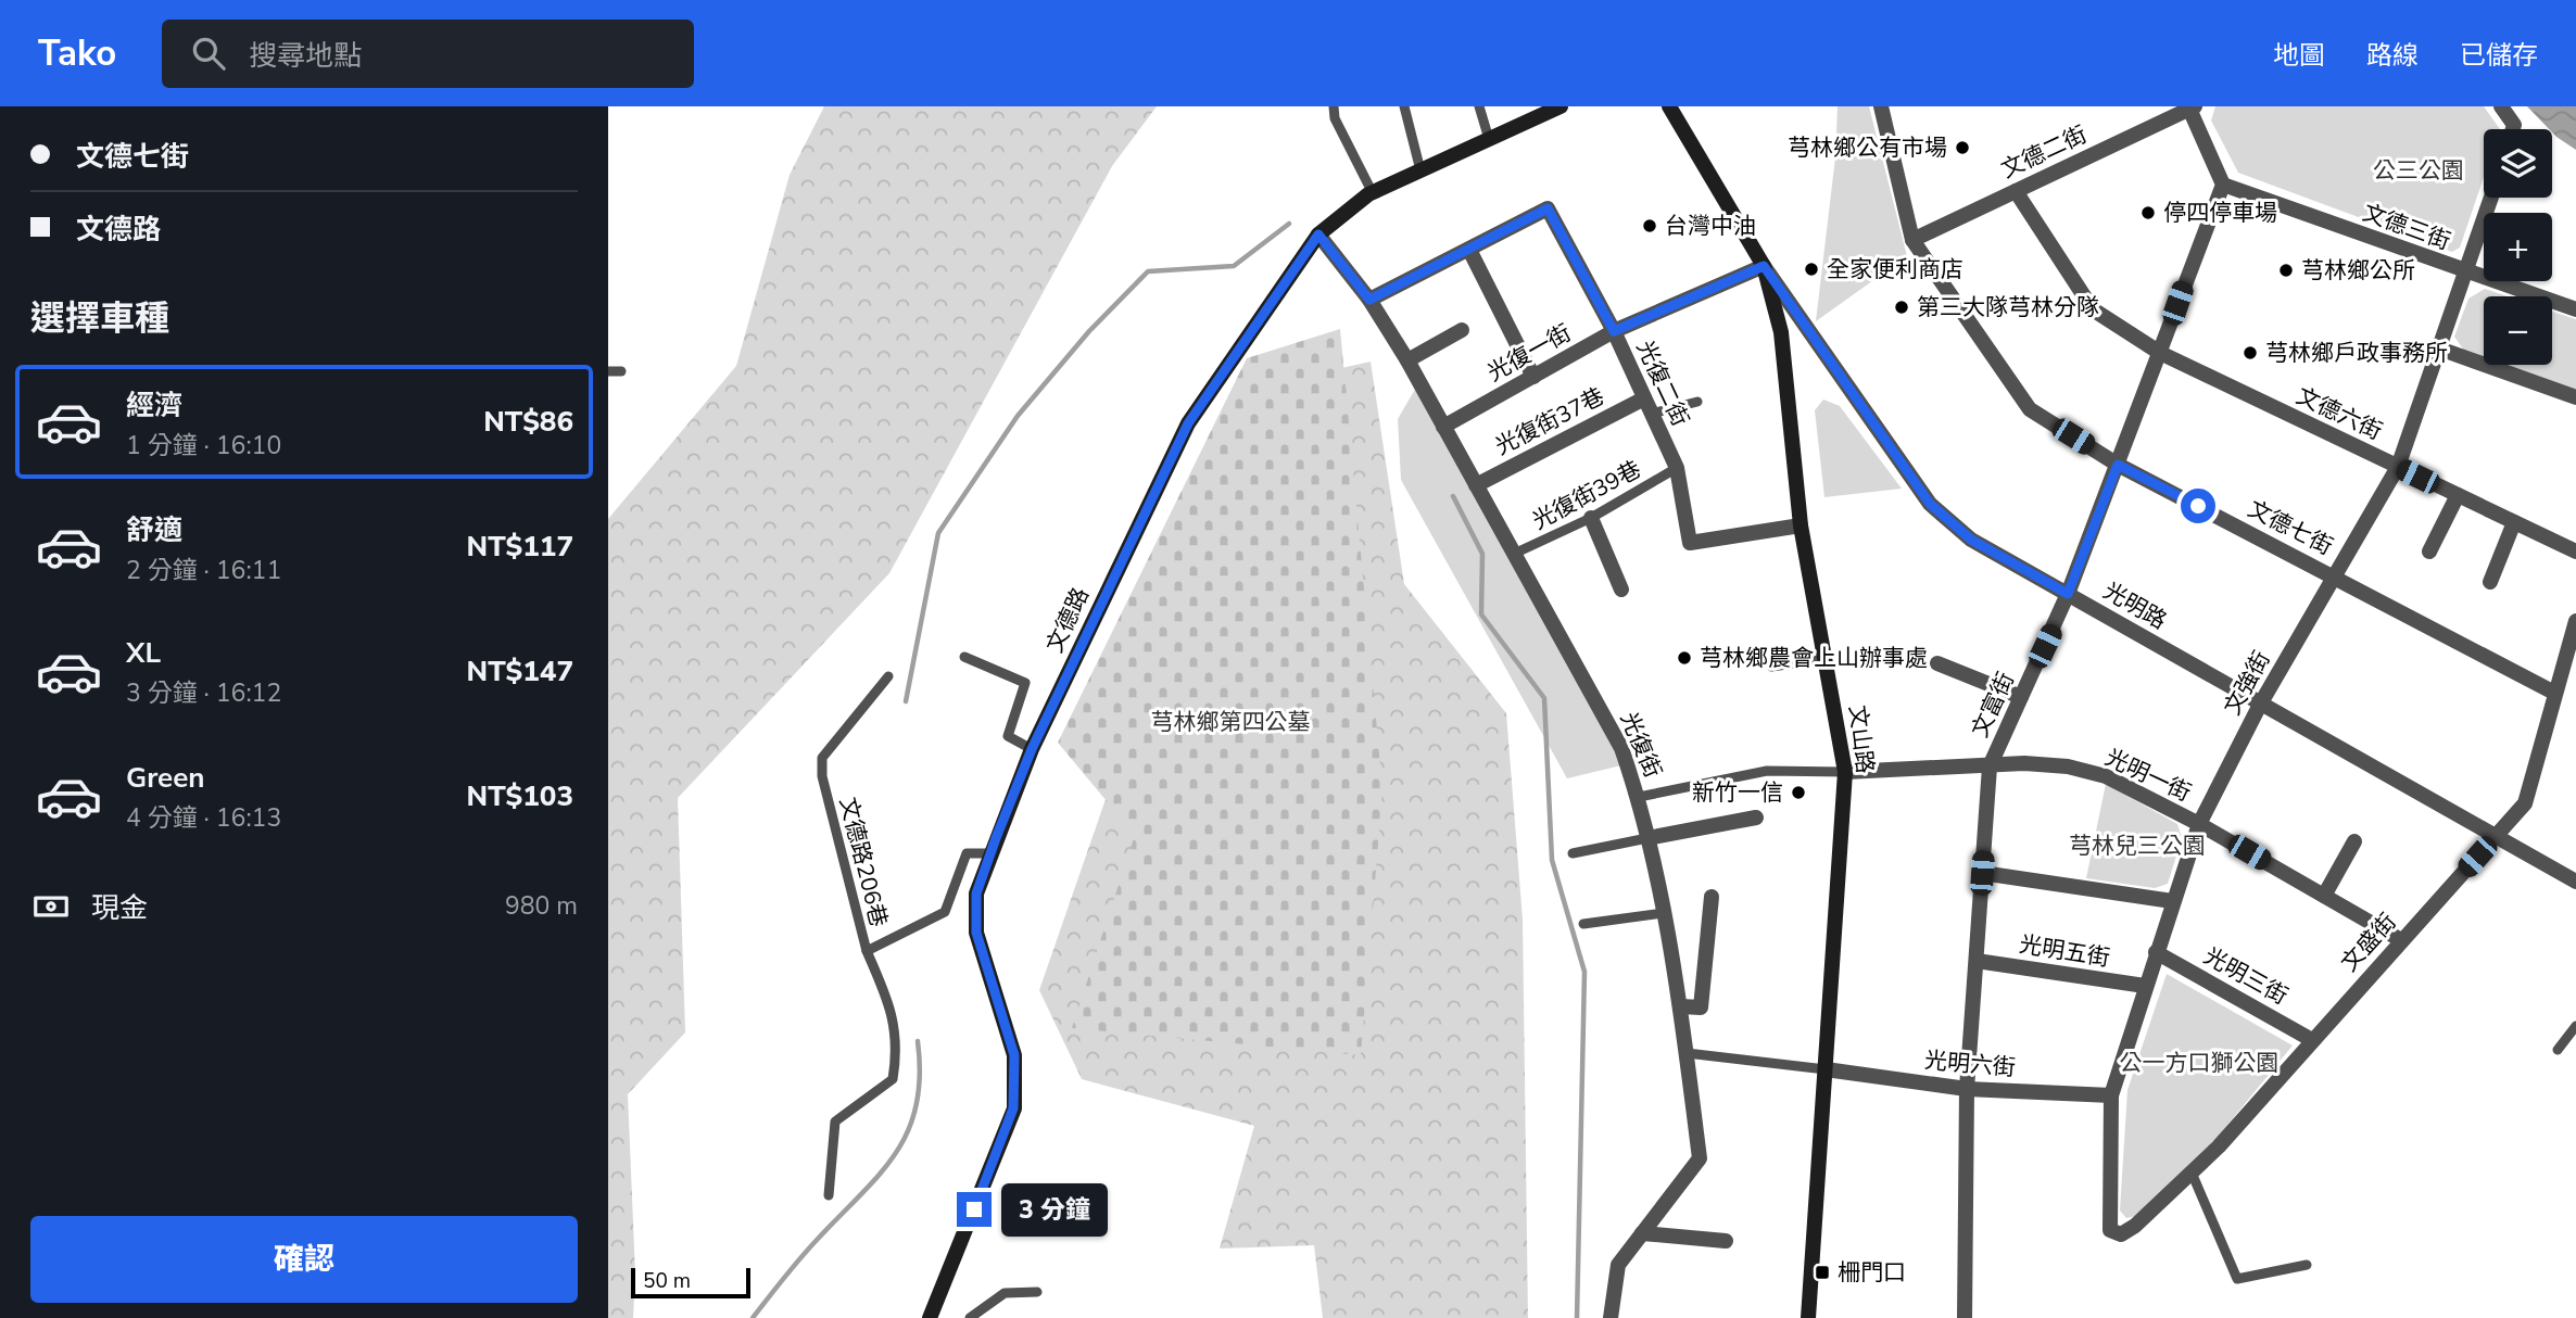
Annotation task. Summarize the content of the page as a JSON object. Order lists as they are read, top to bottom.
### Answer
{
  "streets": {
    "main road": ["文德路", "文山路"],
    "street": [
      "文德二街",
      "文德三街",
      "光復一街",
      "光復二街",
      "文德六街",
      "光復街37巷",
      "文德七街",
      "光明路",
      "文強街",
      "文富街",
      "光復街",
      "光明一街",
      "文盛街",
      "光明五街",
      "光明三街",
      "光明六街"
    ],
    "lane": ["光復街39巷", "文德路206巷"]
  },
  "crossings": [
    ["文德二街", "文德六街"],
    ["文德二街", "文德七街"],
    ["文德三街", "文強街"],
    ["文德三街", "文富街"],
    ["光復一街", "光復二街"],
    ["光復一街", "光明路"],
    ["光復一街", "文山路"],
    ["光復一街", "光復街"],
    ["光復二街", "光復街37巷"],
    ["光復二街", "光復街39巷"],
    ["光復二街", "文山路"],
    ["光復二街", "光復街"],
    ["文德六街", "文強街"],
    ["文德六街", "文富街"],
    ["光復街37巷", "光復街"],
    ["光復街39巷", "光復街"],
    ["文德七街", "文強街"],
    ["文德七街", "文富街"],
    ["文德七街", "文盛街"],
    ["光明路", "文強街"],
    ["光明路", "文富街"],
    ["光明路", "文山路"],
    ["光明路", "文盛街"],
    ["文德路", "光復街"],
    ["文德路", "文德路206巷"],
    ["文強街", "光明一街"],
    ["文強街", "文盛街"],
    ["文強街", "光明五街"],
    ["文強街", "光明三街"],
    ["文強街", "光明六街"],
    ["文富街", "光明一街"],
    ["文富街", "光明五街"],
    ["文富街", "光明六街"],
    ["文山路", "光明一街"],
    ["文山路", "光明六街"],
    ["光明一街", "文盛街"],
    ["文盛街", "光明三街"]
  ],
  "parks": [
    "公三公園",
    "芎林鄉第四公墓",
    "芎林兒三公園",
    "公一方口獅公園"
  ],
  "places": {
    "other": [
      "芎林鄉公有市場",
      "停四停車場",
      "台灣中油",
      "全家便利商店",
      "芎林鄉公所",
      "第三大隊芎林分隊",
      "芎林鄉戶政事務所",
      "芎林鄉農會上山辦事處",
      "新竹一信"
    ],
    "transit": ["柵門口"]
  },
  "scale_bar": "50 m",
  "page": {
    "header": "Tako",
    "search": "搜尋地點",
    "nav": ["地圖", "路線", "已儲存"],
    "banner": ["文德七街", "文德路"],
    "map_buttons": ["+", "−"],
    "heading": "選擇車種",
    "list": [
      {
        "name": "經濟",
        "note": "1 分鐘 · 16:10",
        "value": "NT$86"
      },
      {
        "name": "舒適",
        "note": "2 分鐘 · 16:11",
        "value": "NT$117"
      },
      {
        "name": "XL",
        "note": "3 分鐘 · 16:12",
        "value": "NT$147"
      },
      {
        "name": "Green",
        "note": "4 分鐘 · 16:13",
        "value": "NT$103"
      }
    ],
    "pay": ["現金", "980 m"],
    "bubble": "3 分鐘",
    "buttons": "確認",
    "scale": "50 m"
  }
}
